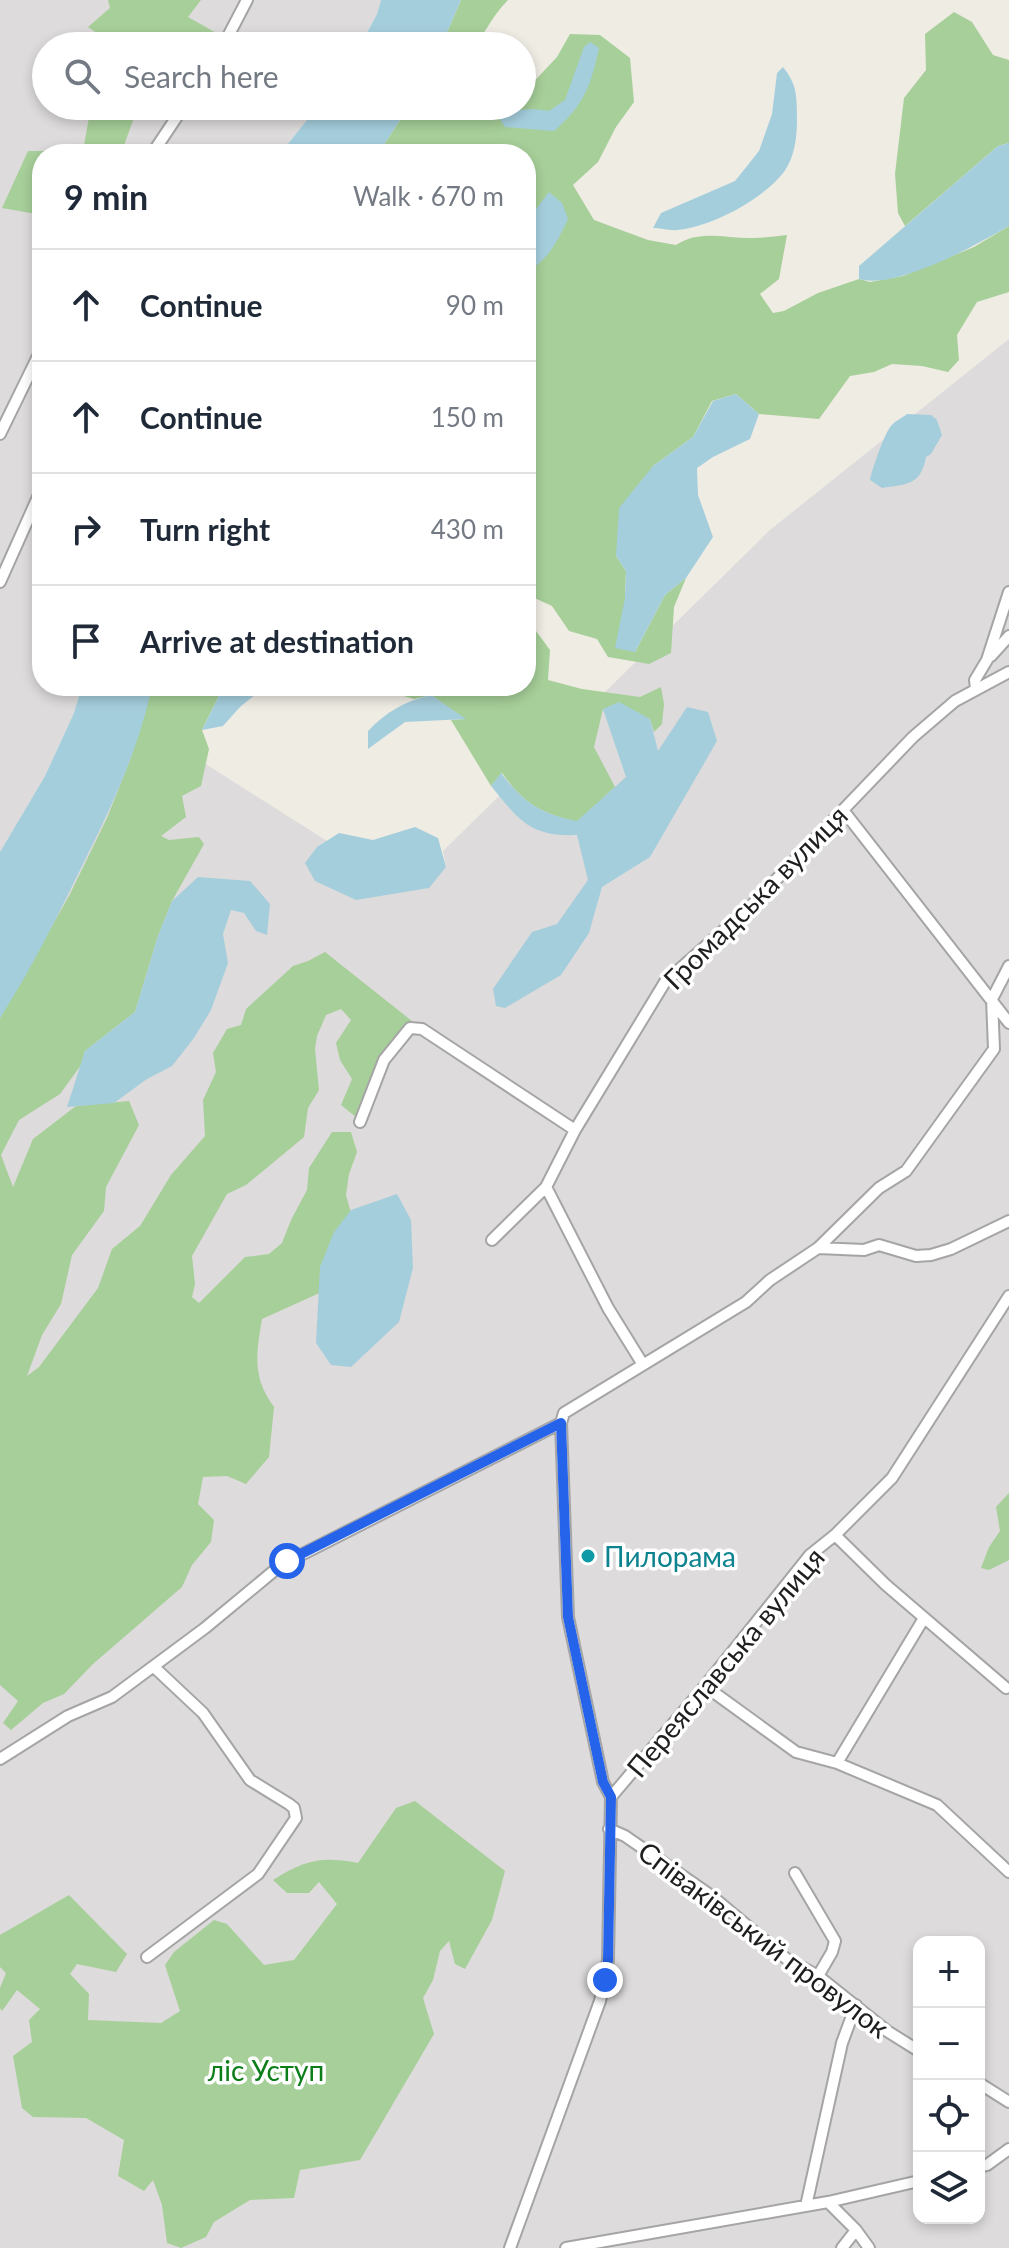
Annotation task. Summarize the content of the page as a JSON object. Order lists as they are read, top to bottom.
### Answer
{
  "streets": {
    "street": ["Громадська вулиця", "Переяславська вулиця", "Співаківський провулок"]
  },
  "parks": ["ліс Уступ"],
  "places": ["Пилорама"],
  "page": {
    "search": "Search here",
    "heading": ["9 min", "Walk · 670 m"],
    "list": [
      ["Continue", "90 m"],
      ["Continue", "150 m"],
      ["Turn right", "430 m"],
      "Arrive at destination"
    ],
    "map_buttons": ["+", "−"]
  }
}
